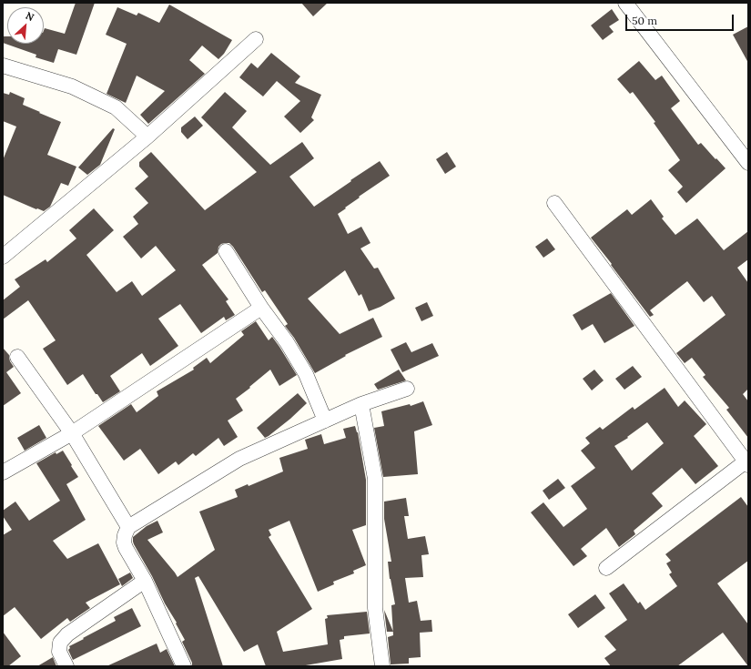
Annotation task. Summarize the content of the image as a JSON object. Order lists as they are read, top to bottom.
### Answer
{
  "scale_bar": "50 m",
  "north": "top right"
}
